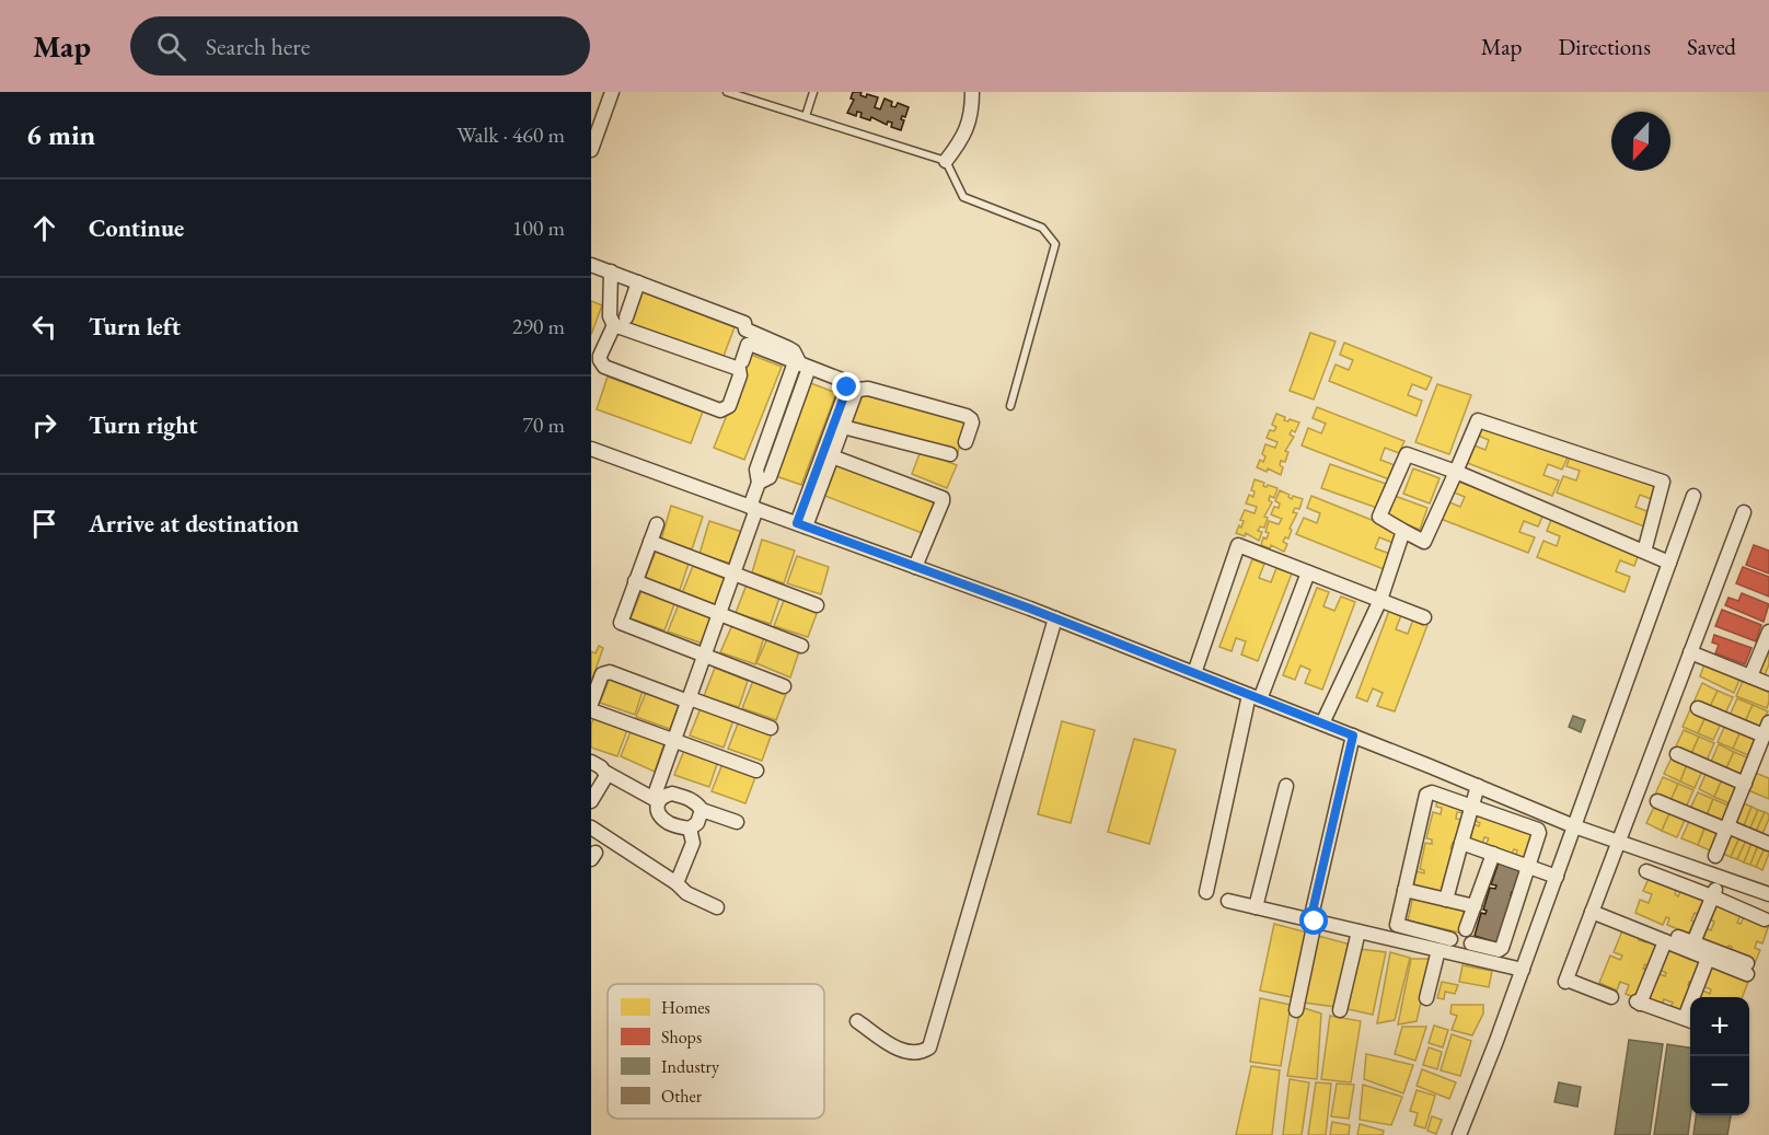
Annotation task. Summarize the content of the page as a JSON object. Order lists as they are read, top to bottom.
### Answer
{
  "legend": [
    "Homes",
    "Shops",
    "Industry",
    "Other"
  ],
  "north": "bottom",
  "page": {
    "header": "Map",
    "search": "Search here",
    "nav": ["Map", "Directions", "Saved"],
    "heading": ["6 min", "Walk · 460 m"],
    "list": [
      ["Continue", "100 m"],
      ["Turn left", "290 m"],
      ["Turn right", "70 m"],
      "Arrive at destination"
    ],
    "map_buttons": ["+", "−"]
  }
}
